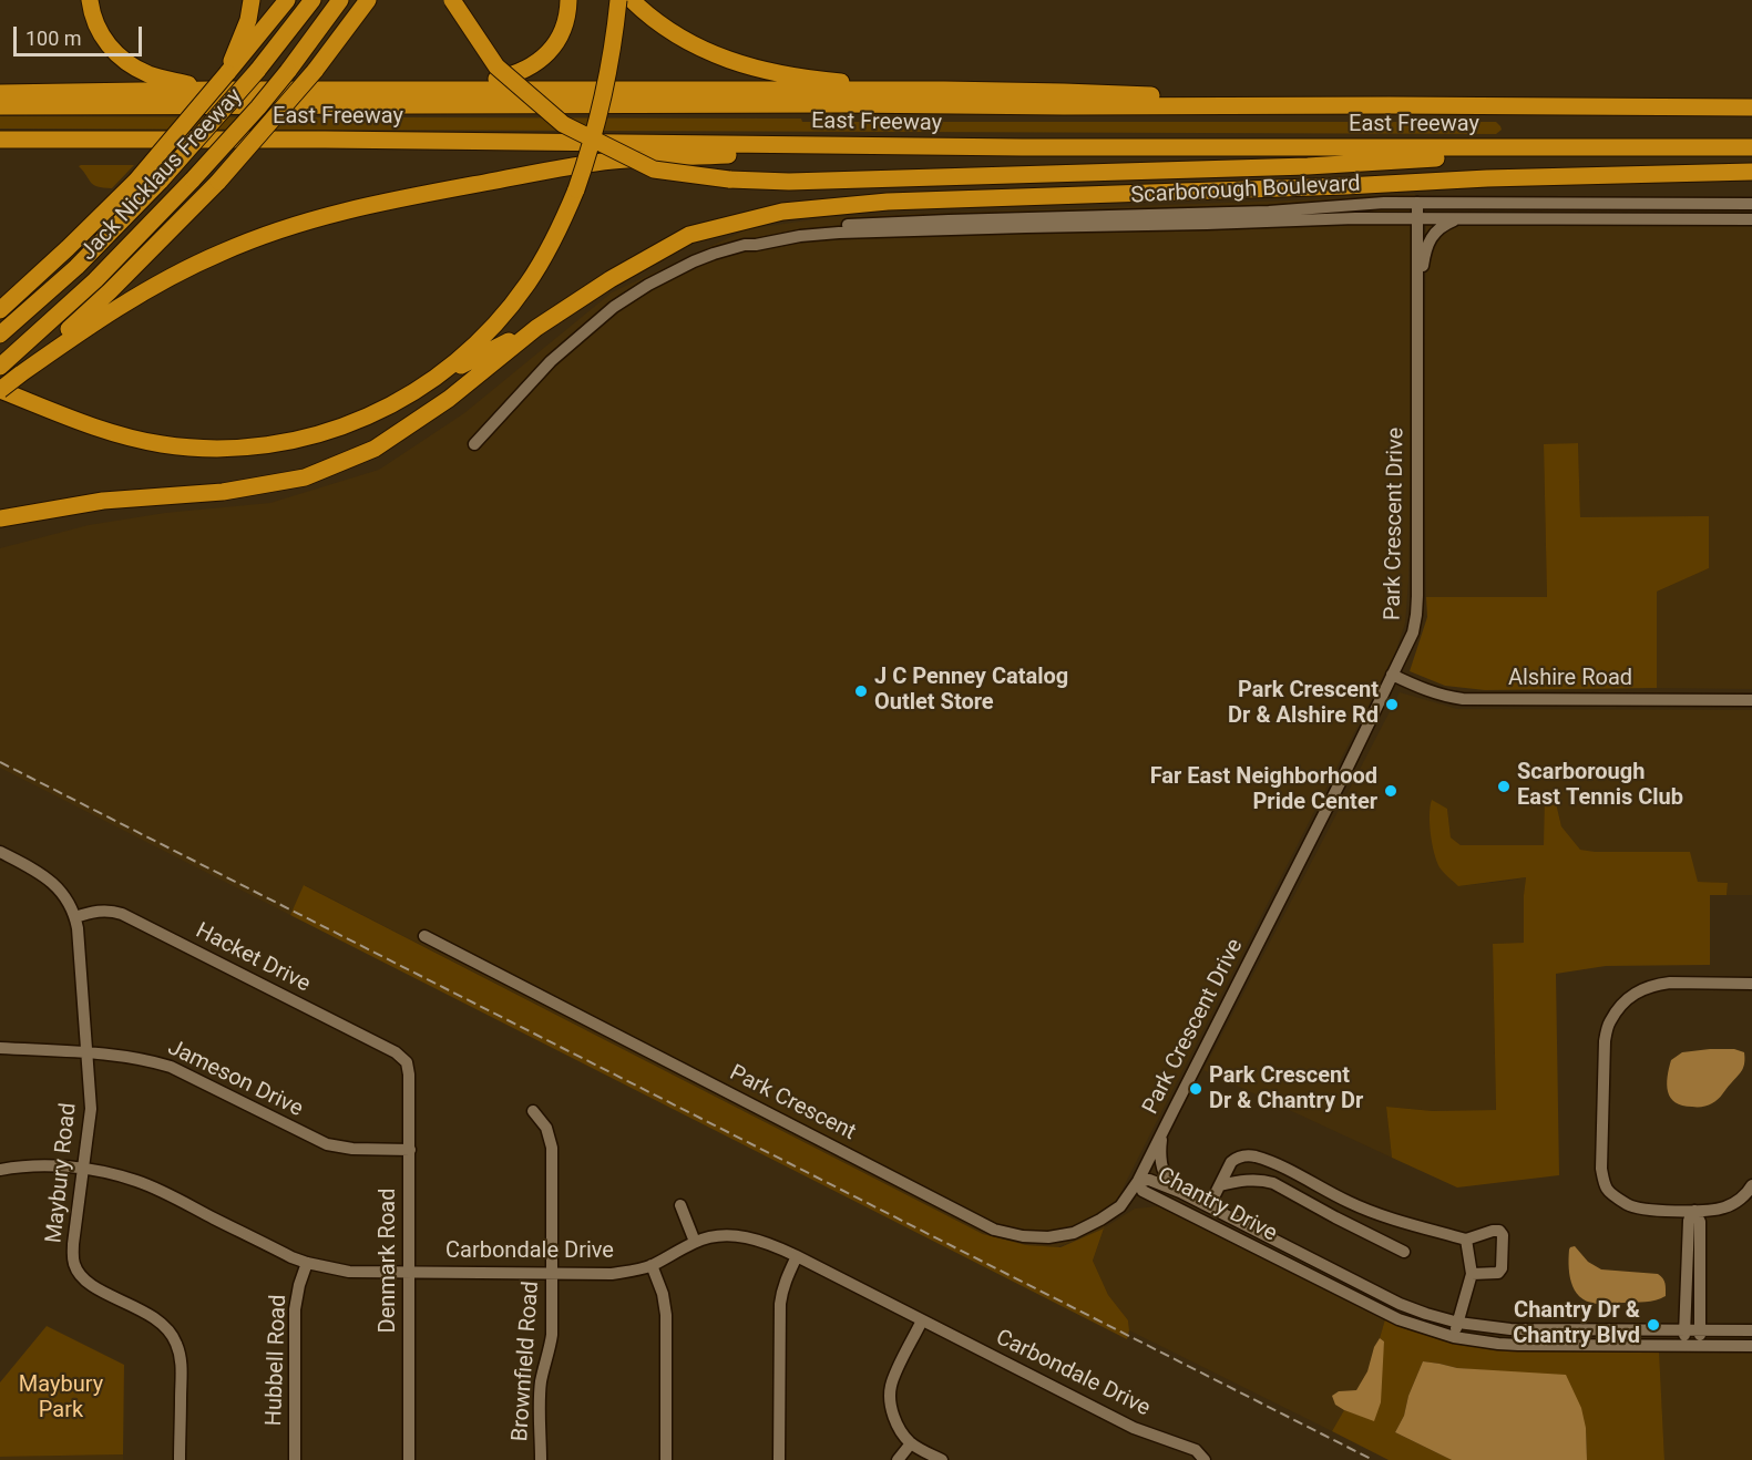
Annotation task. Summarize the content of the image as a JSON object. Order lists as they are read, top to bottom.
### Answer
{
  "streets": {
    "highway": ["East Freeway", "Jack Nicklaus Freeway"],
    "street": [
      "Scarborough Boulevard",
      "Park Crescent Drive",
      "Alshire Road",
      "Hacket Drive",
      "Jameson Drive",
      "Park Crescent",
      "Maybury Road",
      "Chantry Drive",
      "Carbondale Drive",
      "Denmark Road",
      "Hubbell Road",
      "Brownfield Road"
    ]
  },
  "crossings": [
    ["Scarborough Boulevard", "Park Crescent Drive"],
    ["Park Crescent Drive", "Alshire Road"],
    ["Park Crescent Drive", "Park Crescent"],
    ["Park Crescent Drive", "Chantry Drive"],
    ["Hacket Drive", "Maybury Road"],
    ["Hacket Drive", "Denmark Road"],
    ["Jameson Drive", "Maybury Road"],
    ["Jameson Drive", "Denmark Road"],
    ["Park Crescent", "Chantry Drive"],
    ["Maybury Road", "Carbondale Drive"],
    ["Carbondale Drive", "Denmark Road"],
    ["Carbondale Drive", "Hubbell Road"],
    ["Carbondale Drive", "Brownfield Road"]
  ],
  "parks": ["Maybury Park"],
  "places": [
    "J C Penney Catalog Outlet Store",
    "Park Crescent Dr & Alshire Rd",
    "Scarborough East Tennis Club",
    "Far East Neighborhood Pride Center",
    "Park Crescent Dr & Chantry Dr",
    "Chantry Dr & Chantry Blvd"
  ],
  "scale_bar": "100 m"
}
